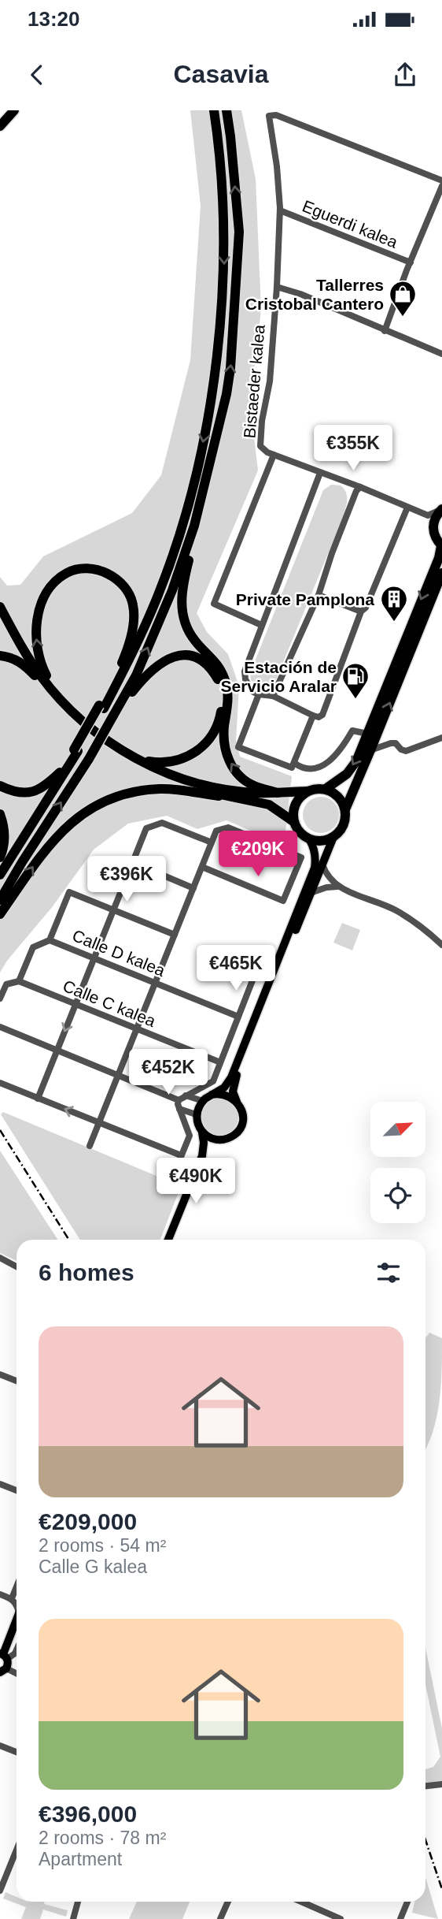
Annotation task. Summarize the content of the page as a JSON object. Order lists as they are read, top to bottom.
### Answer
{
  "streets": {
    "street": [
      "Eguerdi kalea",
      "Bistaeder kalea",
      "Calle D kalea",
      "Calle C kalea"
    ]
  },
  "crossings": [
    ["Eguerdi kalea", "Bistaeder kalea"]
  ],
  "places": {
    "shop": ["Tallerres Cristobal Cantero"],
    "building": ["Private Pamplona"],
    "fuel station": ["Estación de Servicio Aralar"]
  },
  "north": "top right",
  "page": {
    "status": "13:20",
    "header": "Casavia",
    "price": [
      "€355K",
      "€209K",
      "€396K",
      "€465K",
      "€452K",
      "€490K"
    ],
    "heading": "6 homes",
    "list": [
      {
        "name": "€209,000",
        "note": "2 rooms · 54 m² · Calle G kalea"
      },
      {
        "name": "€396,000",
        "note": "2 rooms · 78 m² · Apartment"
      }
    ]
  }
}
